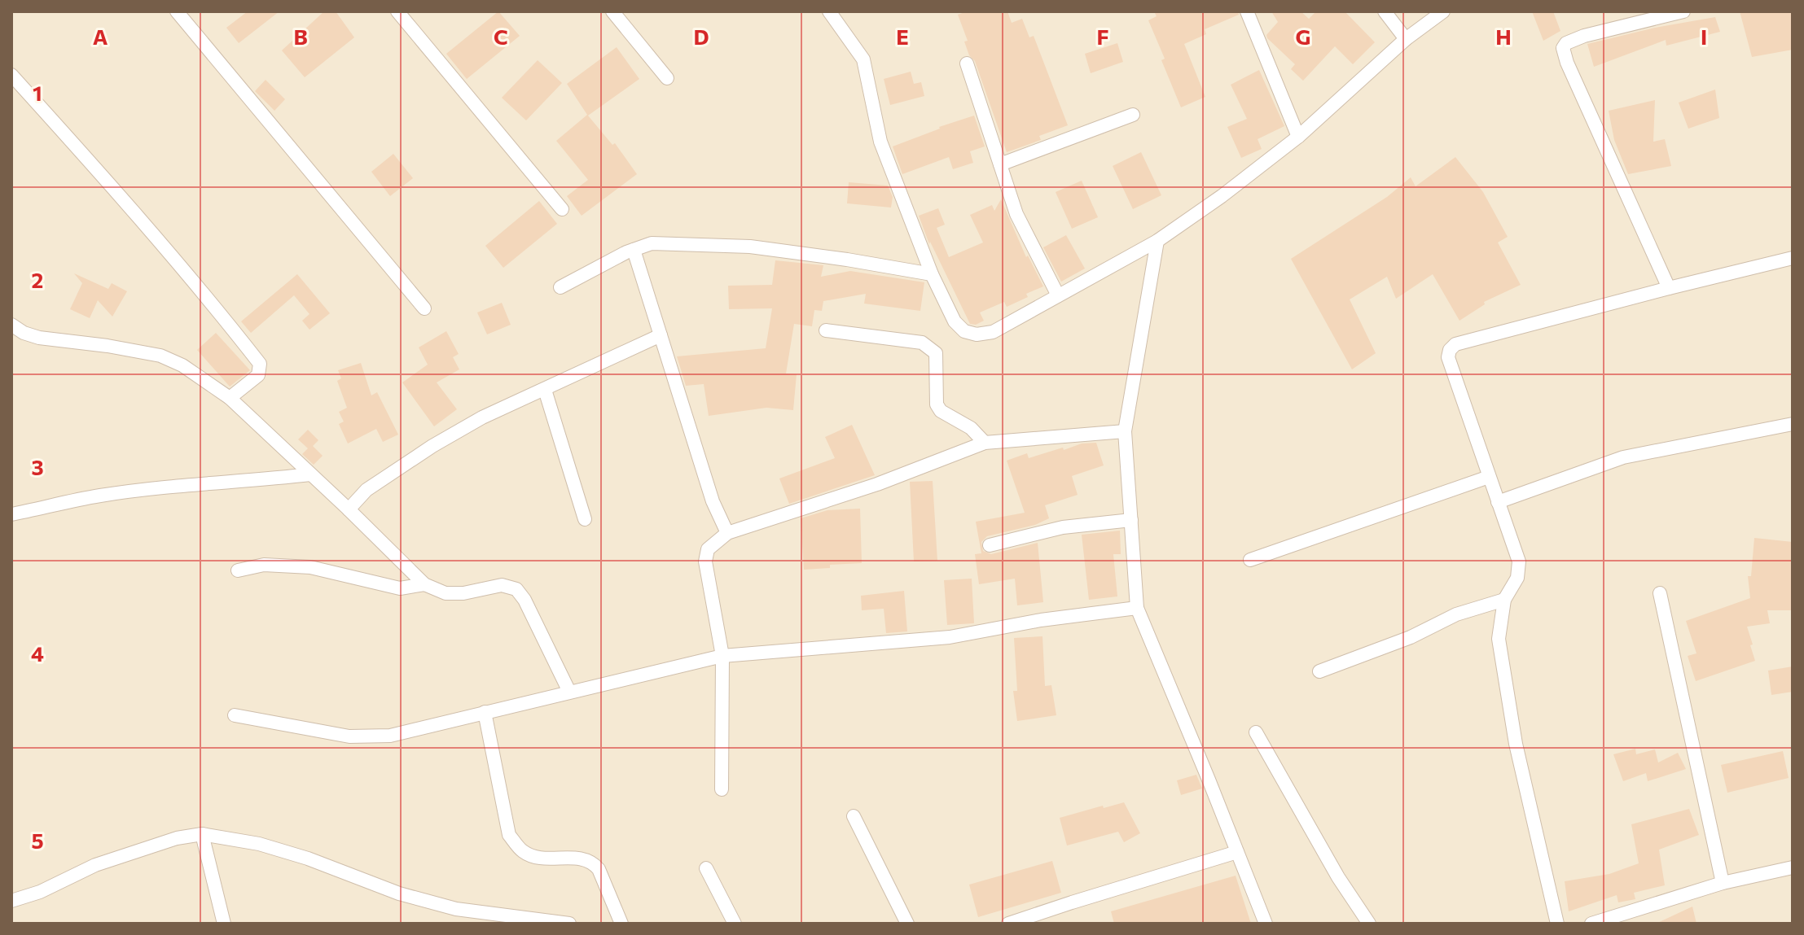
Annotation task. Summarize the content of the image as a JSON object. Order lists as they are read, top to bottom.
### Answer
{
  "grid": {
    "columns": [
      "A",
      "B",
      "C",
      "D",
      "E",
      "F",
      "G",
      "H",
      "I"
    ],
    "rows": [
      "1",
      "2",
      "3",
      "4",
      "5"
    ]
  }
}
